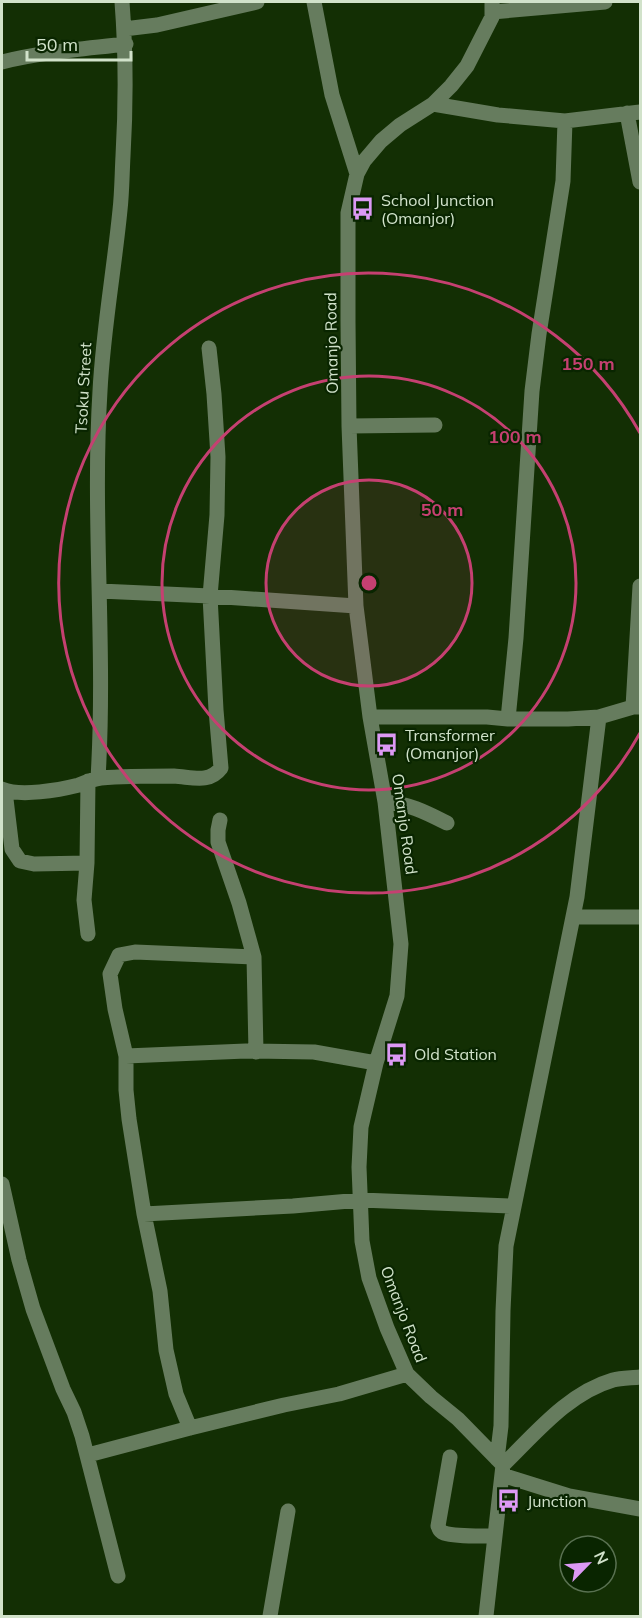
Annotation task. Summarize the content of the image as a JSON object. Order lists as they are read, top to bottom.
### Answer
{
  "streets": {
    "street": ["Omanjo Road", "Tsoku Street"]
  },
  "places": {
    "bus stop": [
      "School Junction (Omanjor)",
      "Transformer (Omanjor)",
      "Old Station",
      "Junction"
    ]
  },
  "scale_bar": "50 m",
  "north": "top right",
  "rings": ["150 m", "100 m", "50 m"]
}
